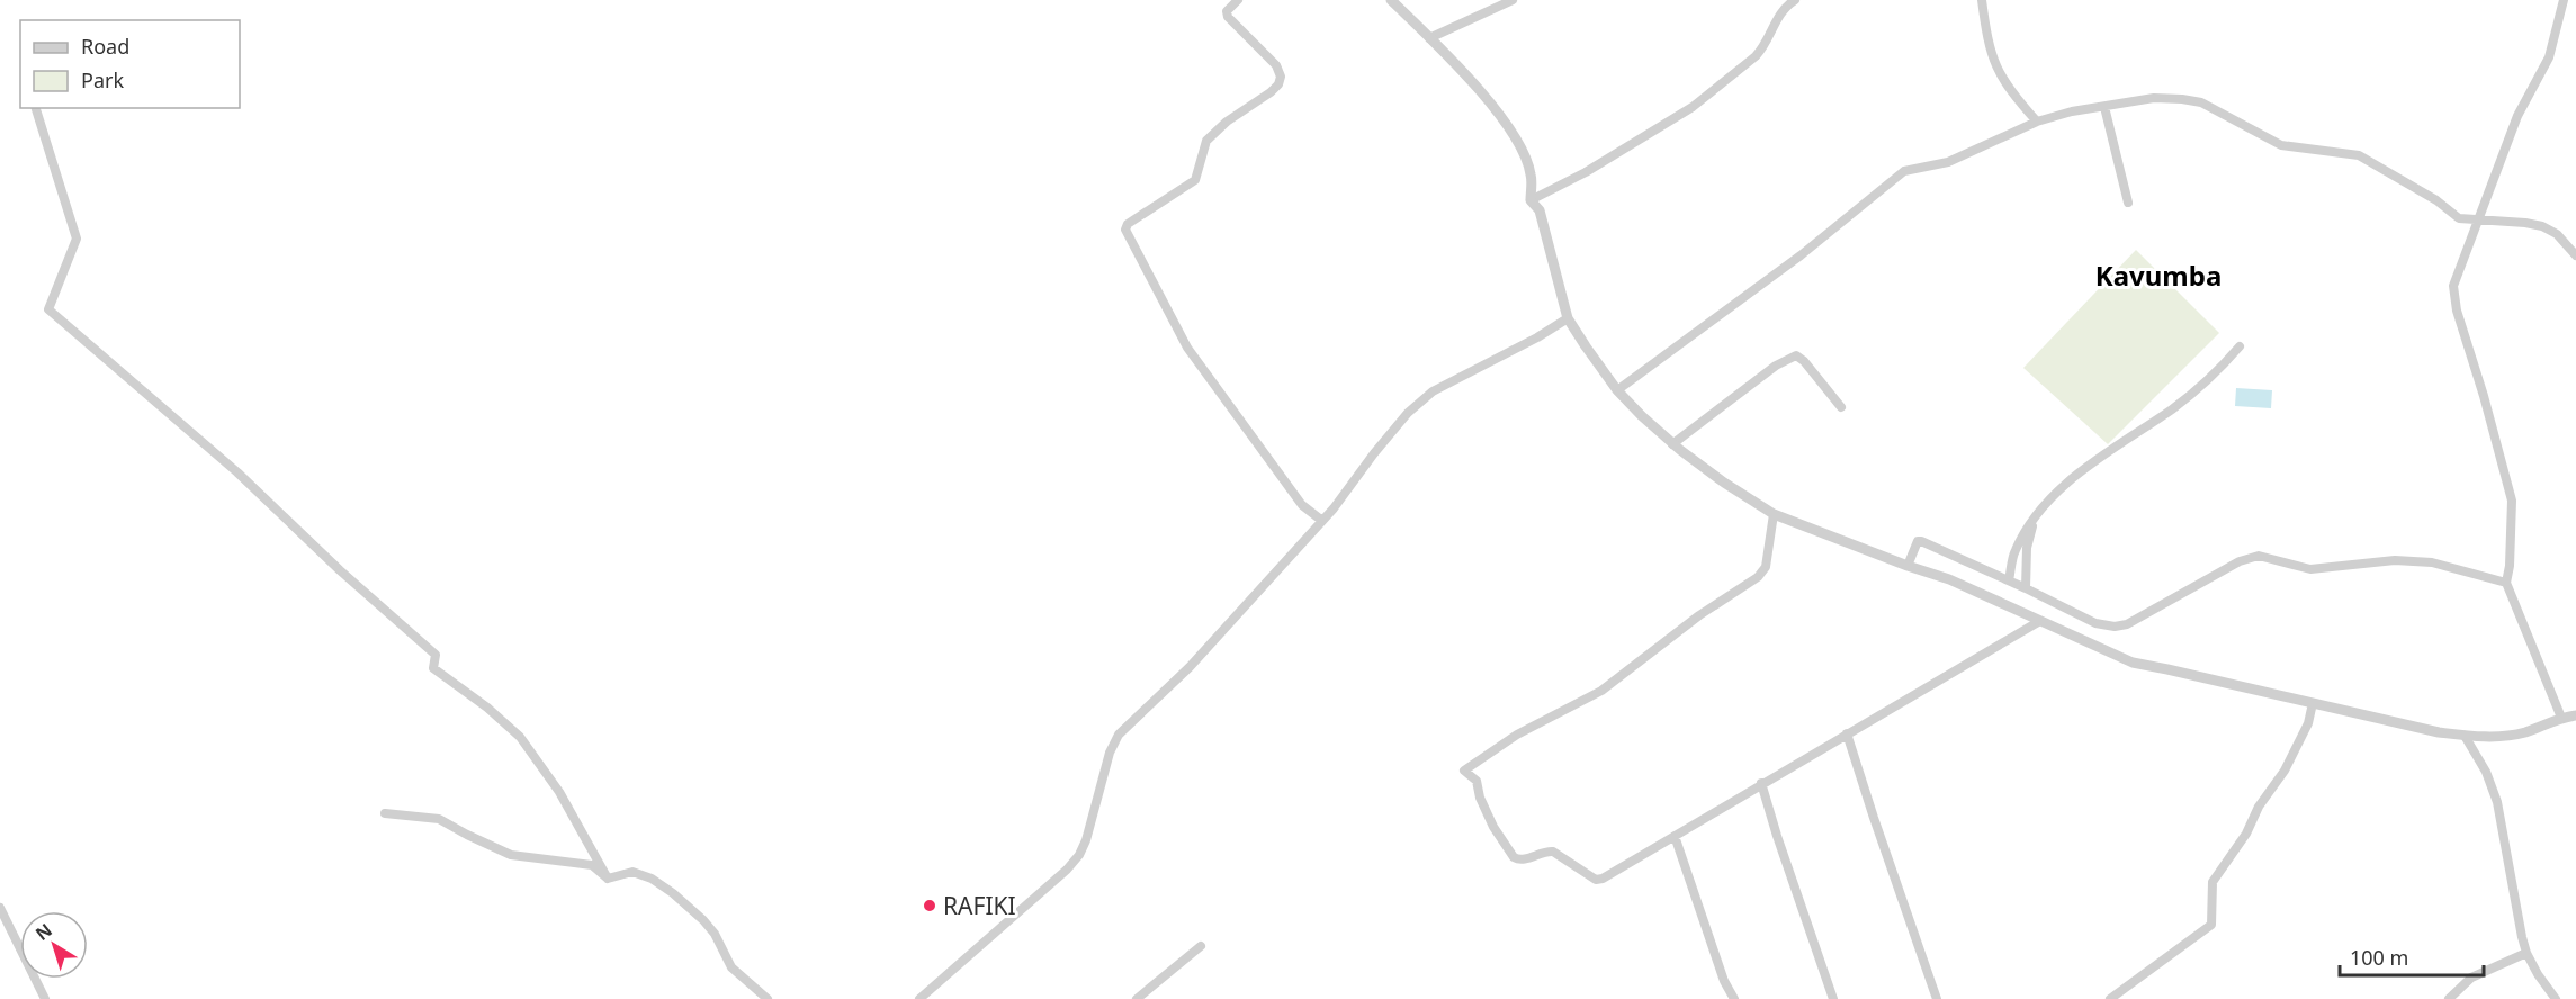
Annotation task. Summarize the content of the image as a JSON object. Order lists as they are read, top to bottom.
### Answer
{
  "districts": ["Kavumba"],
  "places": ["RAFIKI"],
  "legend": ["Road", "Park"],
  "scale_bar": "100 m",
  "north": "top left"
}
